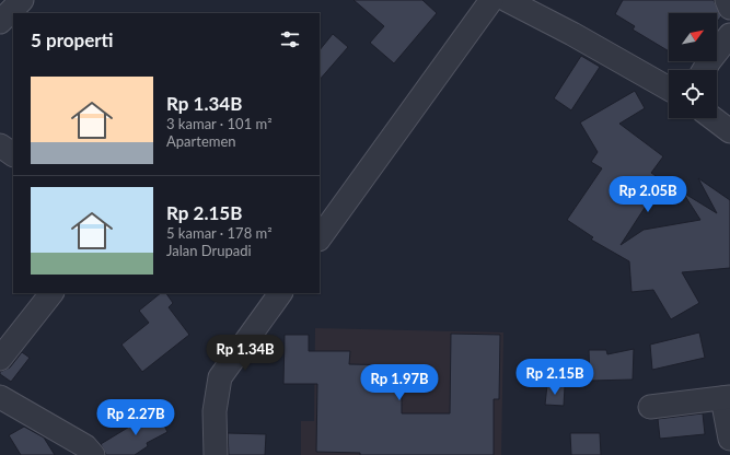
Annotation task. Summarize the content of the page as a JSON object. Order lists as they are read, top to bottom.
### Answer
{
  "north": "top right",
  "page": {
    "heading": "5 properti",
    "list": [
      {
        "name": "Rp 1.34B",
        "note": "3 kamar · 101 m² · Apartemen"
      },
      {
        "name": "Rp 2.15B",
        "note": "5 kamar · 178 m² · Jalan Drupadi"
      }
    ],
    "price": [
      "Rp 2.05B",
      "Rp 1.34B",
      "Rp 2.15B",
      "Rp 1.97B",
      "Rp 2.27B"
    ]
  }
}
